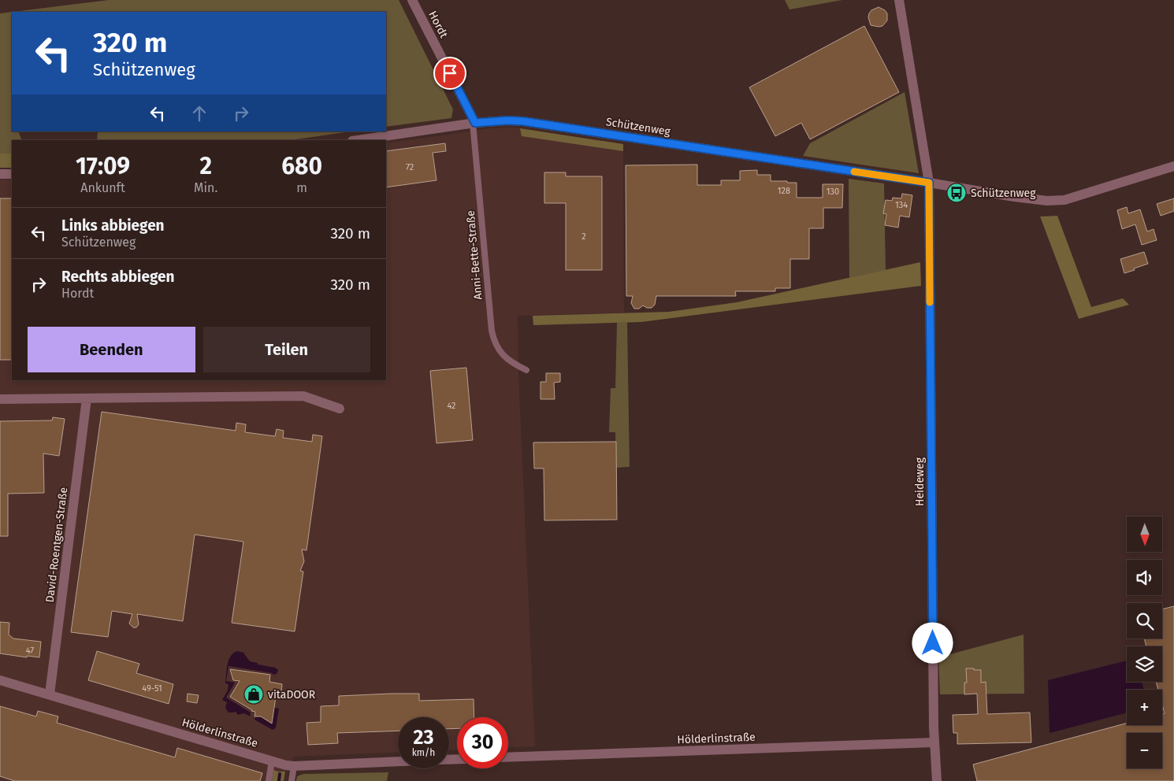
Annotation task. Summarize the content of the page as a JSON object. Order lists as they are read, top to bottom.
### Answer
{
  "streets": {
    "street": [
      "Hordt",
      "Schützenweg",
      "Heideweg",
      "David-Roentgen-Straße",
      "Hölderlinstraße"
    ],
    "lane": ["Anni-Bette-Straße"]
  },
  "crossings": [
    ["Hordt", "Schützenweg"],
    ["Hordt", "Anni-Bette-Straße"],
    ["Schützenweg", "Anni-Bette-Straße"],
    ["Schützenweg", "Heideweg"],
    ["Heideweg", "Hölderlinstraße"],
    ["David-Roentgen-Straße", "Hölderlinstraße"]
  ],
  "places": {
    "bus stop": ["Schützenweg"],
    "shop": ["vitaDOOR"]
  },
  "house_numbers": [
    "72",
    "128",
    "130",
    "134",
    "2",
    "42",
    "47",
    "49-51"
  ],
  "north": "bottom",
  "page": {
    "turn": ["320 m", "Schützenweg"],
    "eta": [
      "17:09",
      "Ankunft",
      "2",
      "Min.",
      "680",
      "m"
    ],
    "list": [
      {
        "name": "Links abbiegen",
        "note": "Schützenweg",
        "value": "320 m"
      },
      {
        "name": "Rechts abbiegen",
        "note": "Hordt",
        "value": "320 m"
      }
    ],
    "buttons": ["Beenden", "Teilen"],
    "map_buttons": ["+", "−"],
    "speed": "23 km/h",
    "limit": "30"
  }
}
